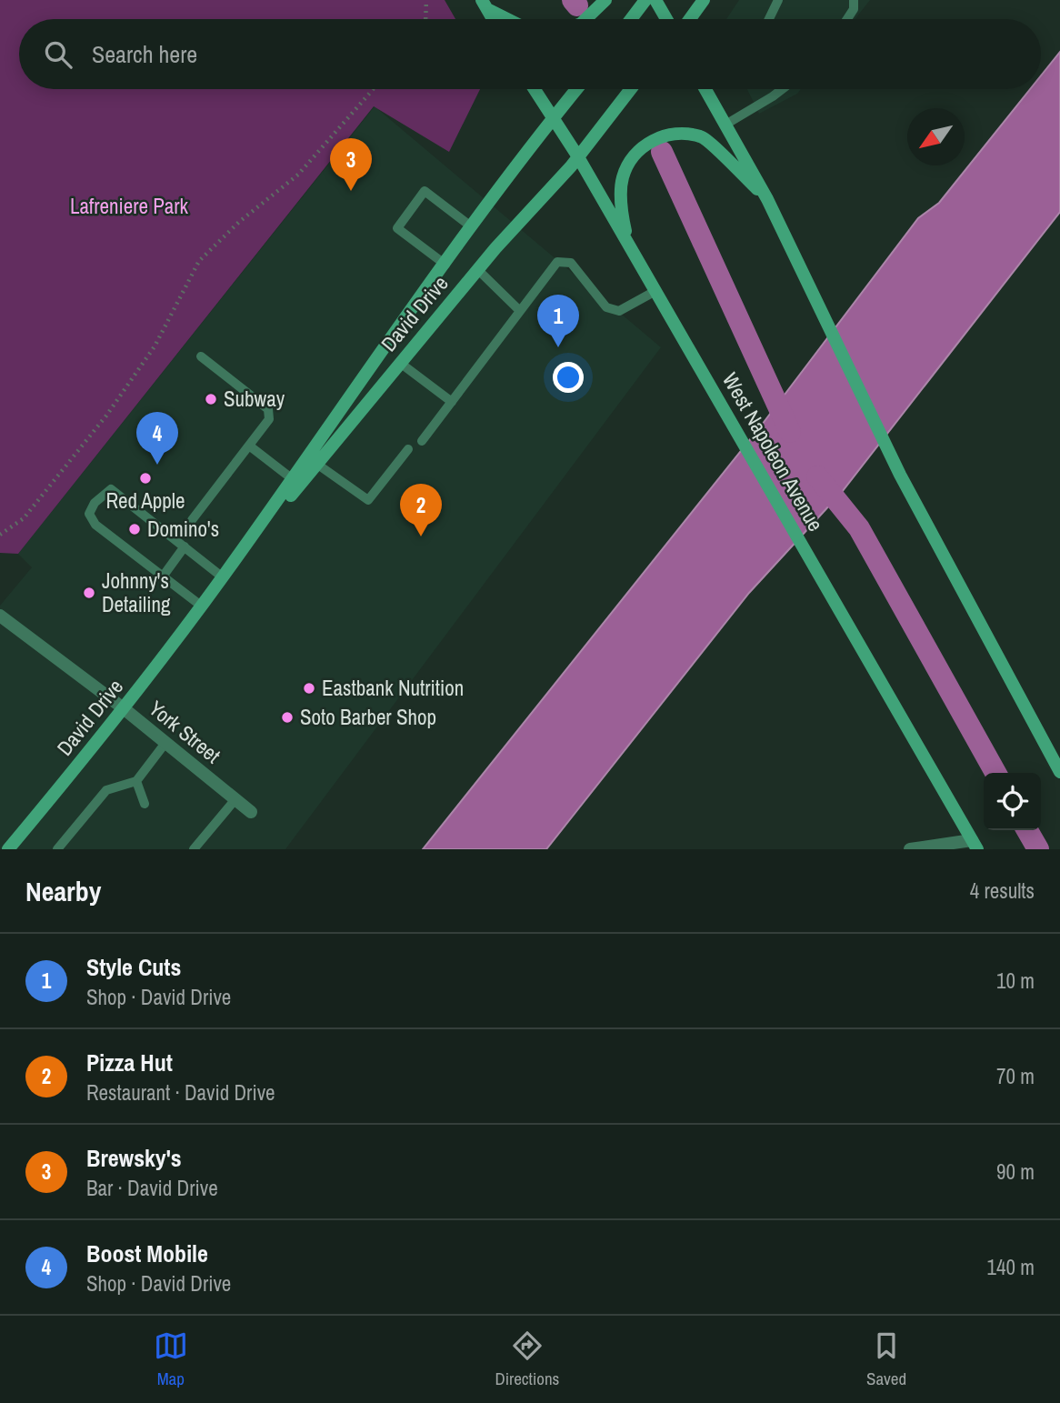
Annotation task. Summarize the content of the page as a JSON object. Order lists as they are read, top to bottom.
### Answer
{
  "streets": {
    "main road": ["David Drive", "West Napoleon Avenue"],
    "street": ["York Street"]
  },
  "crossings": [
    ["David Drive", "West Napoleon Avenue"],
    ["David Drive", "York Street"]
  ],
  "parks": ["Lafreniere Park"],
  "places": [
    "Subway",
    "Red Apple",
    "Domino's",
    "Johnny's Detailing",
    "Eastbank Nutrition",
    "Soto Barber Shop"
  ],
  "north": "bottom left",
  "page": {
    "search": "Search here",
    "pins": [
      "3",
      "1",
      "4",
      "2"
    ],
    "heading": ["Nearby", "4 results"],
    "list": [
      {
        "mark": "1",
        "name": "Style Cuts",
        "note": "Shop · David Drive",
        "value": "10 m"
      },
      {
        "mark": "2",
        "name": "Pizza Hut",
        "note": "Restaurant · David Drive",
        "value": "70 m"
      },
      {
        "mark": "3",
        "name": "Brewsky's",
        "note": "Bar · David Drive",
        "value": "90 m"
      },
      {
        "mark": "4",
        "name": "Boost Mobile",
        "note": "Shop · David Drive",
        "value": "140 m"
      }
    ],
    "nav": ["Map", "Directions", "Saved"]
  }
}
